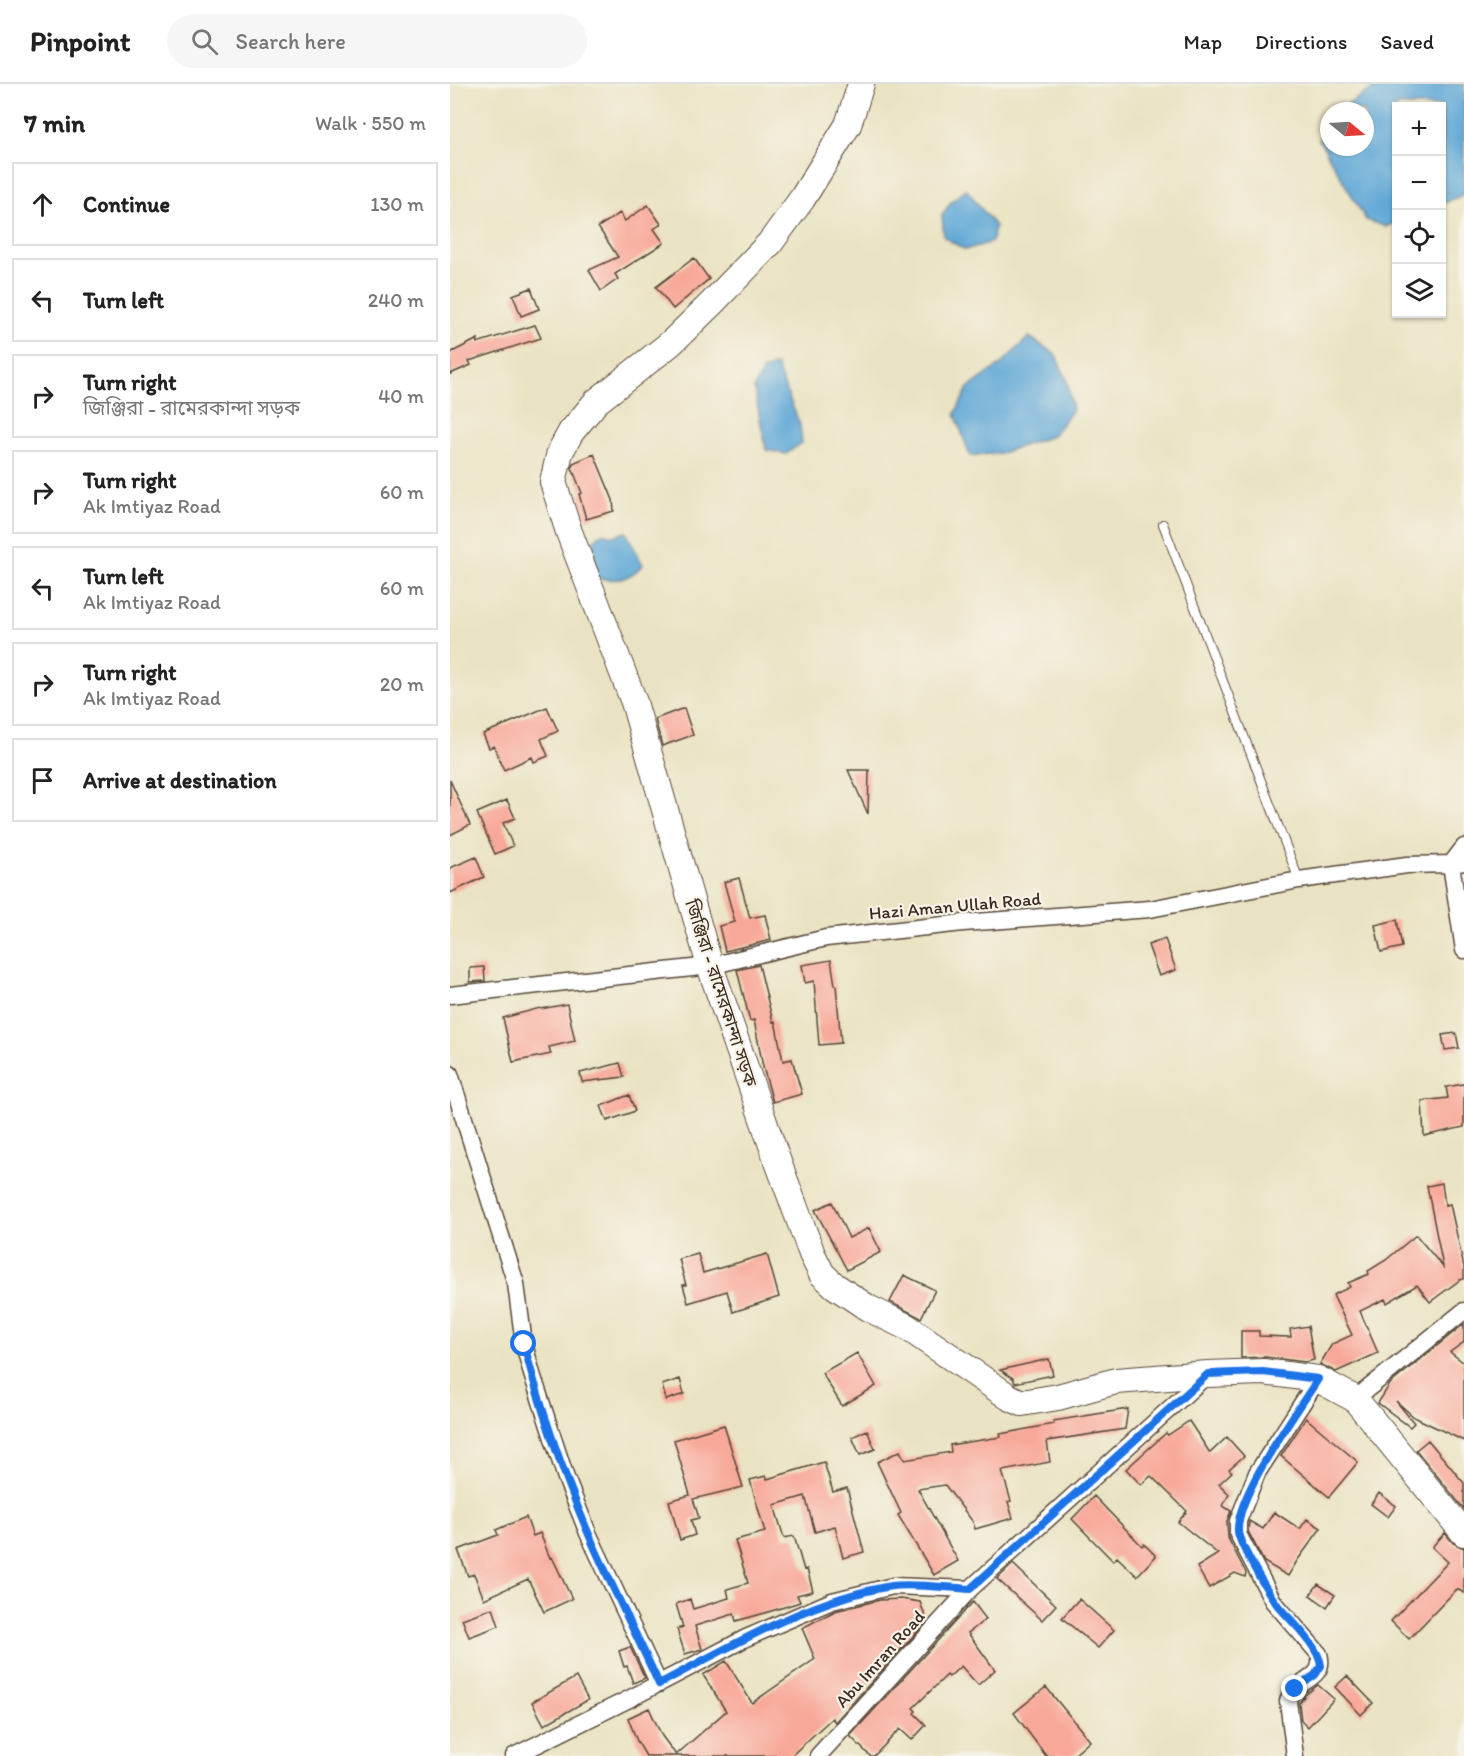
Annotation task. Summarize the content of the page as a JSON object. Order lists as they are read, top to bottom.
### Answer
{
  "streets": {
    "main road": ["জিঞ্জিরা - রামেরকান্দা সড়ক"],
    "street": ["Hazi Aman Ullah Road", "Abu Imran Road"]
  },
  "crossings": [
    ["Hazi Aman Ullah Road", "জিঞ্জিরা - রামেরকান্দা সড়ক"],
    ["জিঞ্জিরা - রামেরকান্দা সড়ক", "Abu Imran Road"]
  ],
  "north": "right",
  "page": {
    "header": "Pinpoint",
    "search": "Search here",
    "nav": ["Map", "Directions", "Saved"],
    "heading": ["7 min", "Walk · 550 m"],
    "map_buttons": ["+", "−"],
    "list": [
      ["Continue", "130 m"],
      ["Turn left", "240 m"],
      ["Turn right", "জিঞ্জিরা - রামেরকান্দা সড়ক", "40 m"],
      ["Turn right", "Ak Imtiyaz Road", "60 m"],
      ["Turn left", "Ak Imtiyaz Road", "60 m"],
      ["Turn right", "Ak Imtiyaz Road", "20 m"],
      "Arrive at destination"
    ]
  }
}
